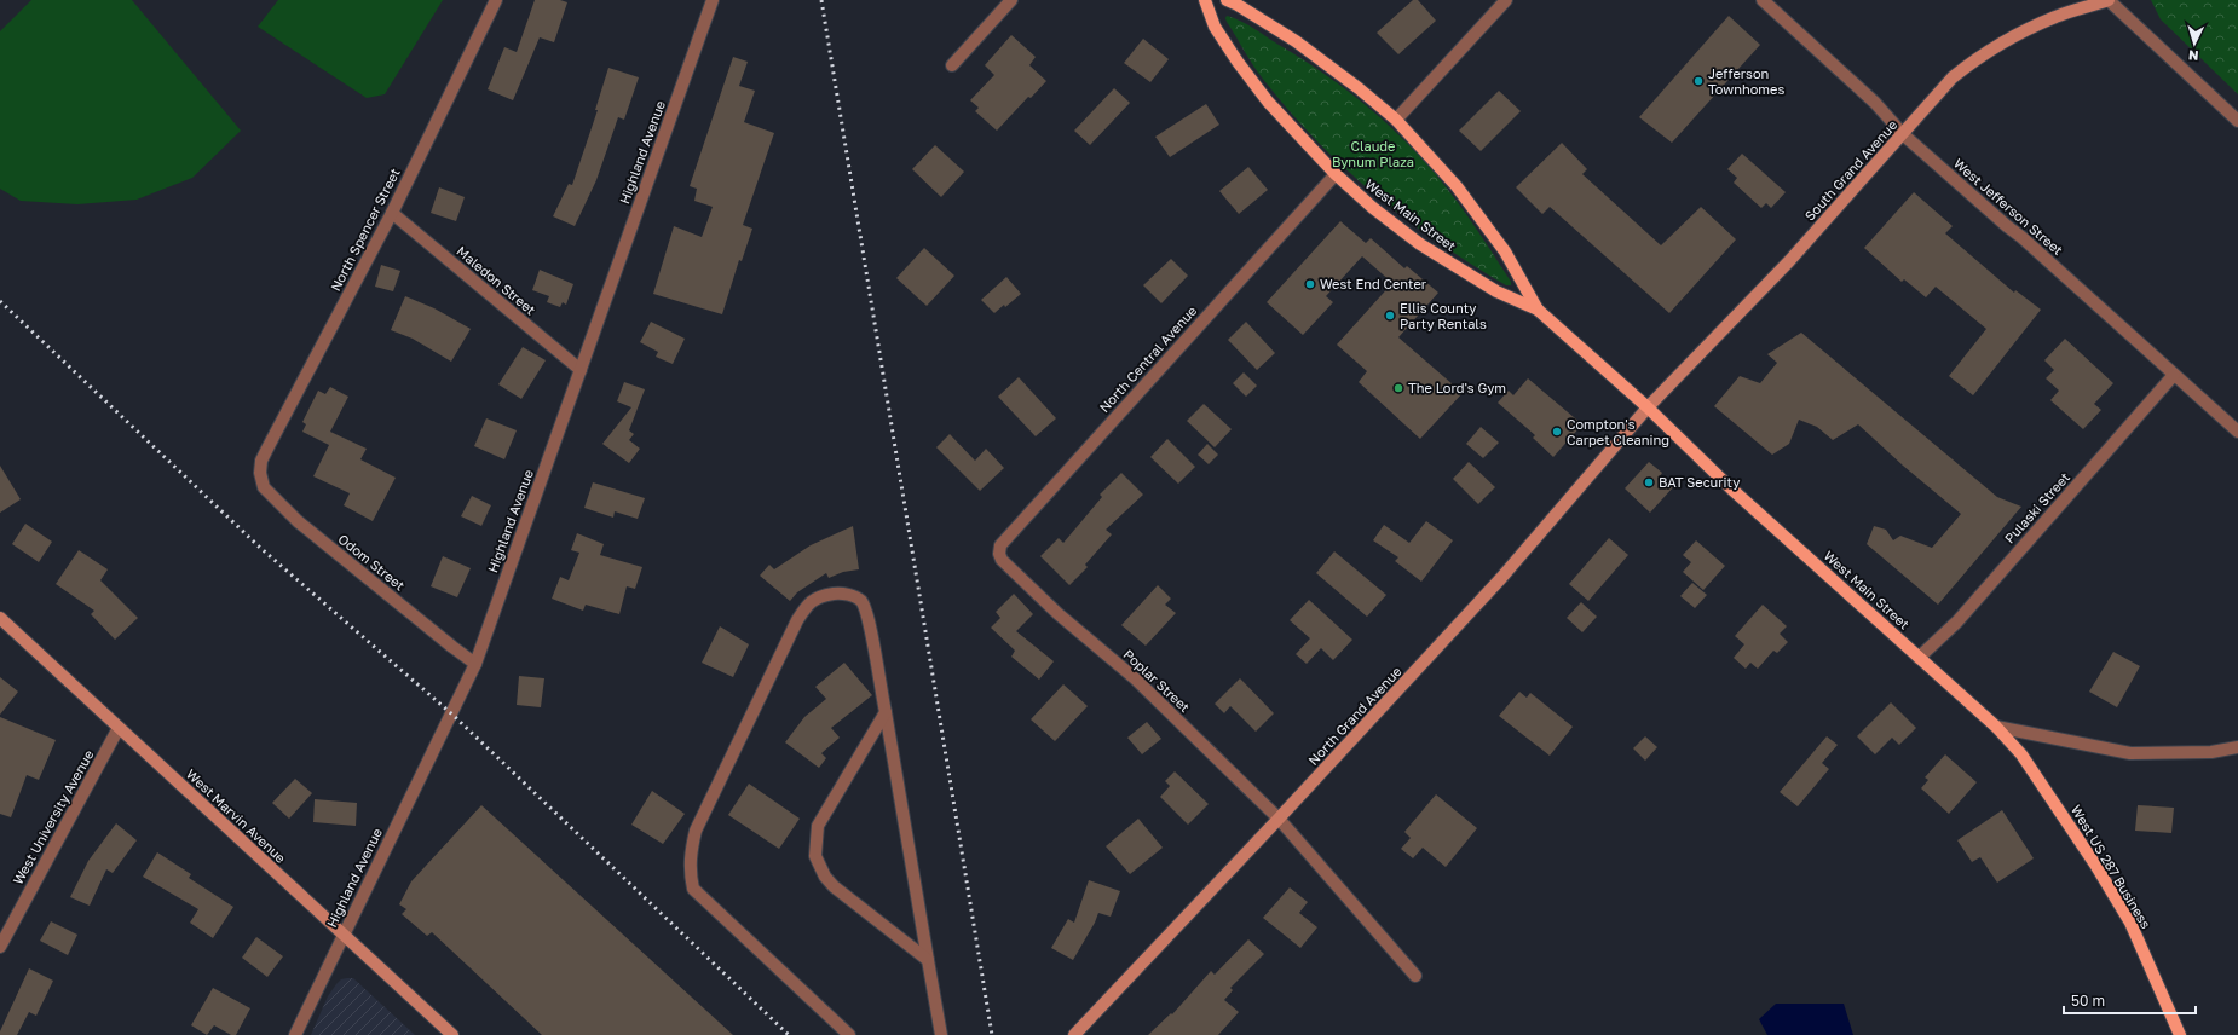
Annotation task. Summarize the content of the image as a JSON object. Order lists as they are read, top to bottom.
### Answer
{
  "streets": {
    "main road": ["West Main Street", "West US 287 Business"],
    "street": [
      "Highland Avenue",
      "South Grand Avenue",
      "West Jefferson Street",
      "North Spencer Street",
      "Maledon Street",
      "North Central Avenue",
      "Pulaski Street",
      "Odom Street",
      "Poplar Street",
      "North Grand Avenue",
      "West Marvin Avenue",
      "West University Avenue"
    ]
  },
  "crossings": [
    ["Highland Avenue", "Maledon Street"],
    ["Highland Avenue", "Odom Street"],
    ["Highland Avenue", "West Marvin Avenue"],
    ["South Grand Avenue", "West Jefferson Street"],
    ["South Grand Avenue", "West Main Street"],
    ["South Grand Avenue", "North Grand Avenue"],
    ["West Jefferson Street", "Pulaski Street"],
    ["West Main Street", "North Central Avenue"],
    ["West Main Street", "Pulaski Street"],
    ["West Main Street", "North Grand Avenue"],
    ["West Main Street", "West US 287 Business"],
    ["North Spencer Street", "Maledon Street"],
    ["North Spencer Street", "Odom Street"],
    ["North Central Avenue", "Poplar Street"],
    ["Poplar Street", "North Grand Avenue"],
    ["West Marvin Avenue", "West University Avenue"]
  ],
  "parks": ["Claude Bynum Plaza"],
  "places": [
    "Jefferson Townhomes",
    "West End Center",
    "Ellis County Party Rentals",
    "The Lord's Gym",
    "Compton's Carpet Cleaning",
    "BAT Security"
  ],
  "scale_bar": "50 m",
  "north": "bottom"
}
